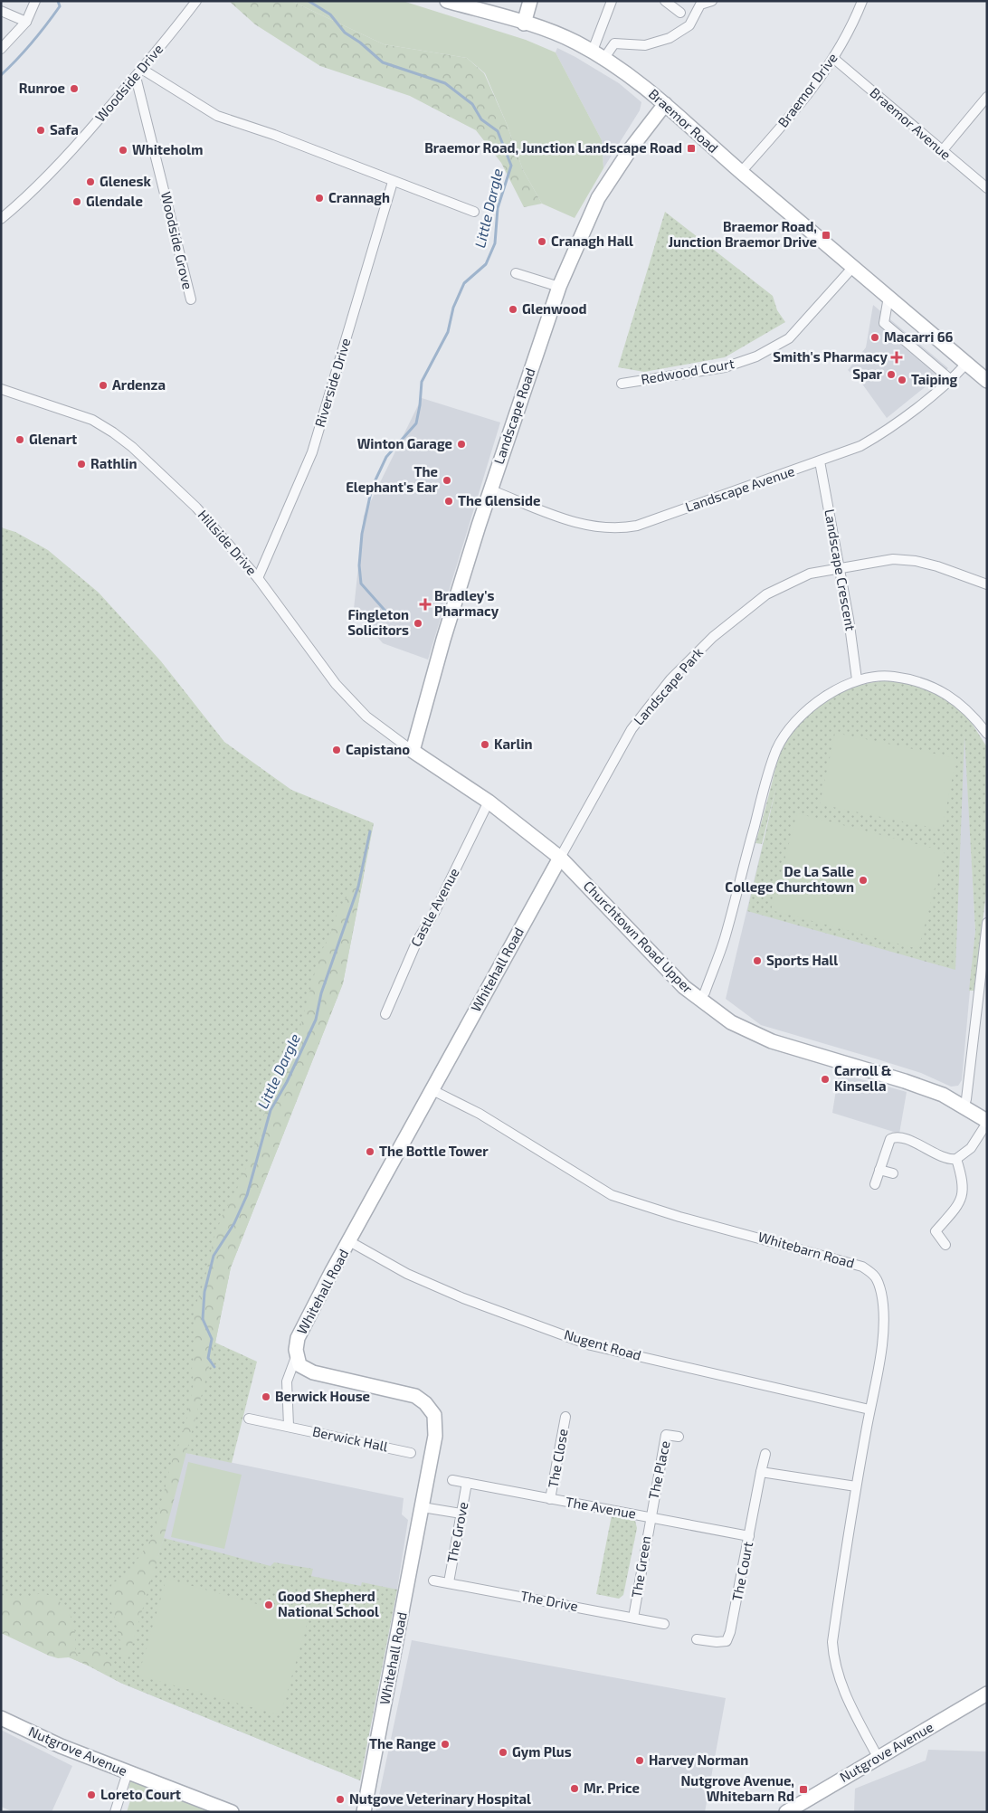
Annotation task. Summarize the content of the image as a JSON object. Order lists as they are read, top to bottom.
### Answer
{
  "streets": {
    "street": [
      "Woodside Drive",
      "Braemor Drive",
      "Braemor Road",
      "Braemor Avenue",
      "Woodside Grove",
      "Redwood Court",
      "Riverside Drive",
      "Landscape Road",
      "Landscape Avenue",
      "Hillside Drive",
      "Landscape Crescent",
      "Landscape Park",
      "Castle Avenue",
      "Churchtown Road Upper",
      "Whitehall Road",
      "Whitebarn Road",
      "Nugent Road",
      "Berwick Hall",
      "The Close",
      "The Place",
      "The Avenue",
      "The Grove",
      "The Green",
      "The Court",
      "The Drive",
      "Nutgrove Avenue"
    ]
  },
  "crossings": [
    ["Woodside Drive", "Woodside Grove"],
    ["Braemor Drive", "Braemor Road"],
    ["Braemor Drive", "Braemor Avenue"],
    ["Braemor Road", "Redwood Court"],
    ["Braemor Road", "Landscape Road"],
    ["Braemor Road", "Landscape Avenue"],
    ["Riverside Drive", "Hillside Drive"],
    ["Landscape Road", "Landscape Avenue"],
    ["Landscape Road", "Hillside Drive"],
    ["Landscape Road", "Churchtown Road Upper"],
    ["Landscape Avenue", "Landscape Crescent"],
    ["Hillside Drive", "Churchtown Road Upper"],
    ["Landscape Crescent", "Landscape Park"],
    ["Landscape Park", "Churchtown Road Upper"],
    ["Landscape Park", "Whitehall Road"],
    ["Castle Avenue", "Churchtown Road Upper"],
    ["Churchtown Road Upper", "Whitehall Road"],
    ["Whitehall Road", "Whitebarn Road"],
    ["Whitehall Road", "Nugent Road"],
    ["Whitebarn Road", "Nugent Road"],
    ["Whitebarn Road", "Nutgrove Avenue"],
    ["The Close", "The Avenue"],
    ["The Place", "The Avenue"],
    ["The Place", "The Green"],
    ["The Avenue", "The Grove"],
    ["The Avenue", "The Green"],
    ["The Avenue", "The Court"],
    ["The Grove", "The Drive"],
    ["The Green", "The Drive"]
  ],
  "water": ["Little Dargle"],
  "places": {
    "other": [
      "Runroe",
      "Safa",
      "Whiteholm",
      "Glenesk",
      "Crannagh",
      "Glendale",
      "Cranagh Hall",
      "Glenwood",
      "Macarri 66",
      "Spar",
      "Taiping",
      "Ardenza",
      "Glenart",
      "Winton Garage",
      "Rathlin",
      "The Elephant's Ear",
      "The Glenside",
      "Fingleton Solicitors",
      "Karlin",
      "Capistano",
      "De La Salle College Churchtown",
      "Sports Hall",
      "Carroll & Kinsella",
      "The Bottle Tower",
      "Berwick House",
      "Good Shepherd National School",
      "The Range",
      "Gym Plus",
      "Harvey Norman",
      "Mr. Price",
      "Loreto Court",
      "Nutgove Veterinary Hospital"
    ],
    "transit": ["Braemor Road, Junction Landscape Road", "Braemor Road, Junction Braemor Drive", "Nutgrove Avenue, Whitebarn Rd"],
    "health": ["Smith's Pharmacy", "Bradley's Pharmacy"]
  }
}
